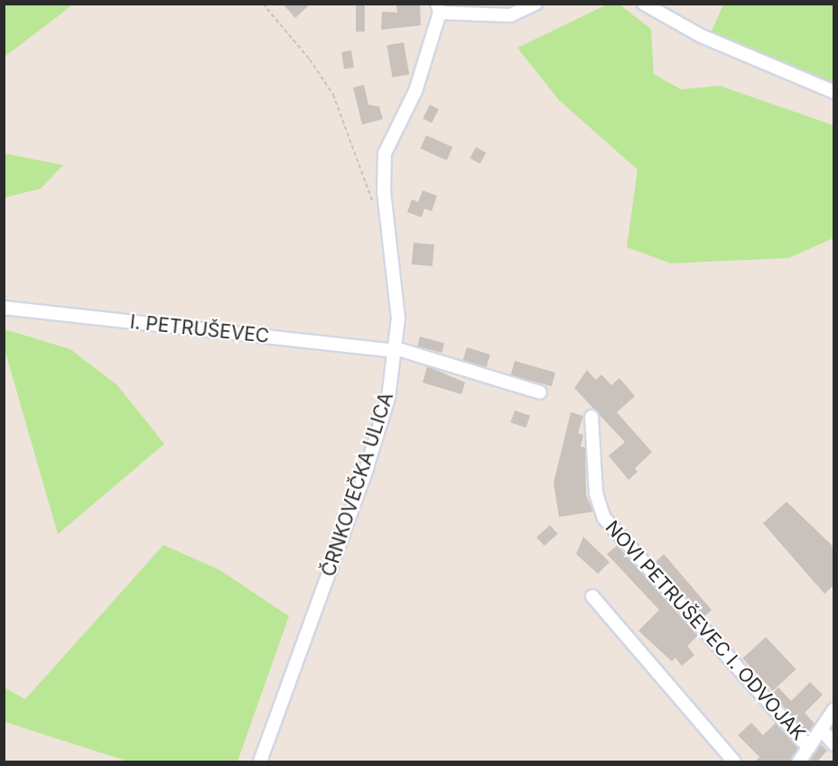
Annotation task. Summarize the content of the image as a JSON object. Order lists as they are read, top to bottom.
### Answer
{
  "streets": {
    "street": ["I. PETRUŠEVEC", "ČRNKOVEČKA ULICA", "NOVI PETRUŠEVEC I. ODVOJAK"]
  },
  "crossings": [
    ["I. PETRUŠEVEC", "ČRNKOVEČKA ULICA"]
  ]
}
